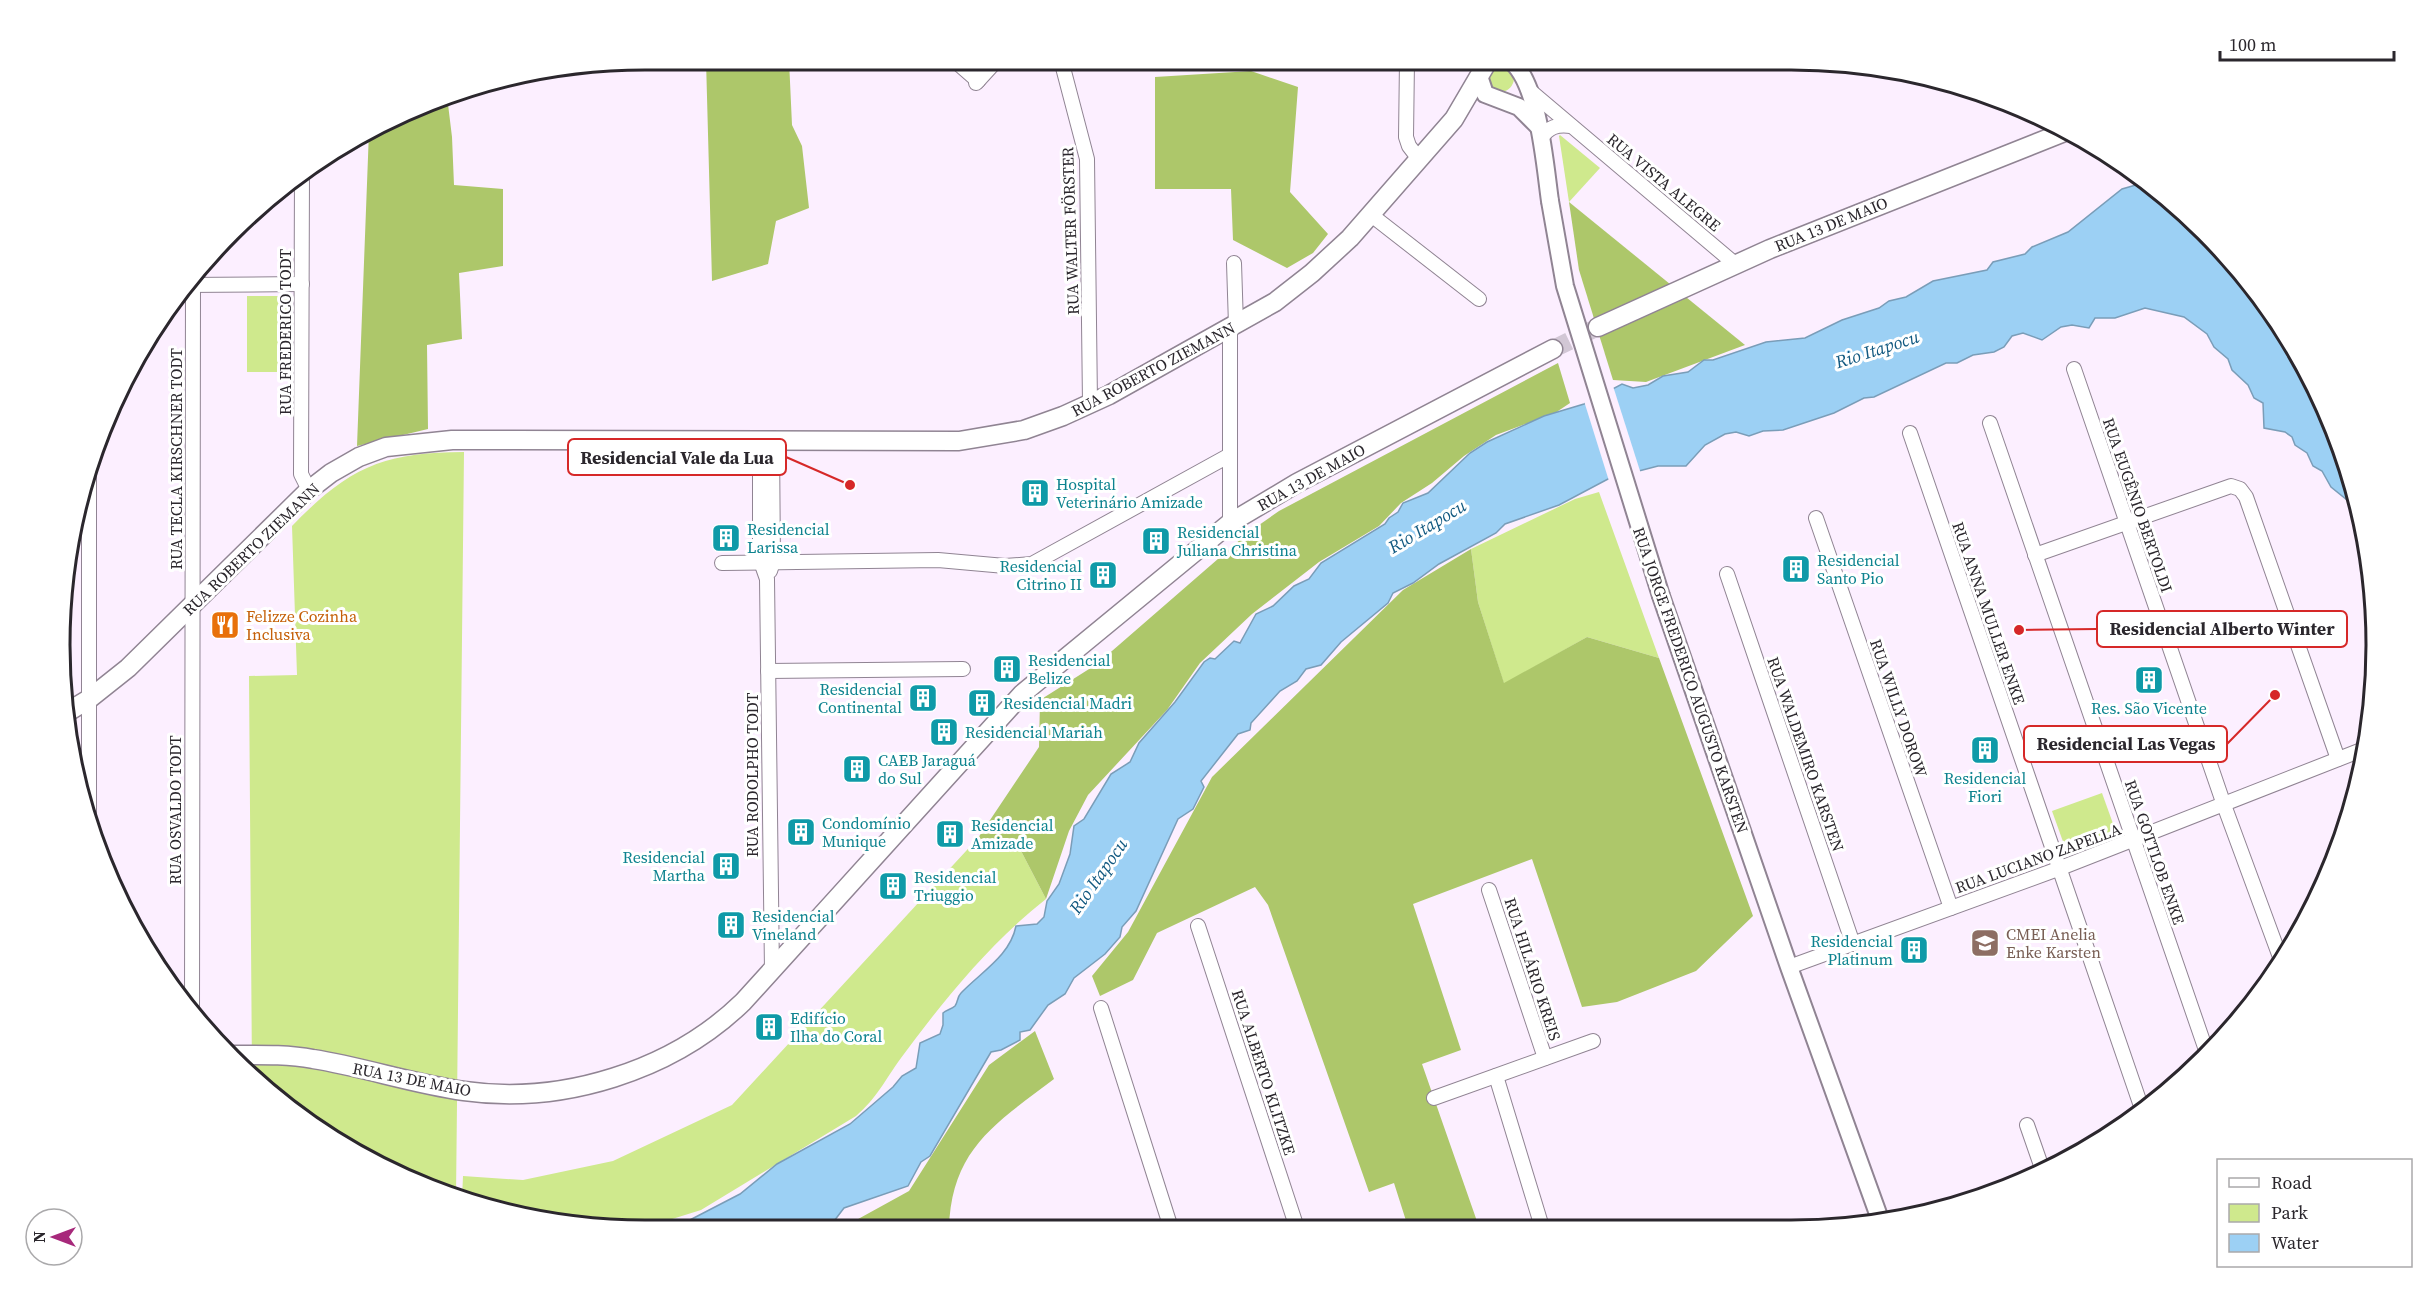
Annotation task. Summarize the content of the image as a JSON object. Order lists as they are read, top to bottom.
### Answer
{
  "streets": {
    "main road": ["RUA 13 DE MAIO", "RUA ROBERTO ZIEMANN"],
    "street": [
      "RUA VISTA ALEGRE",
      "RUA WALTER FÖRSTER",
      "RUA FREDERICO TODT",
      "RUA TECLA KIRSCHNER TODT",
      "RUA EUGÊNIO BERTOLDI",
      "RUA ANNA MULLER ENKE",
      "RUA JORGE FREDERICO AUGUSTO KARSTEN",
      "RUA WILLY DOROW",
      "RUA WALDEMIRO KARSTEN",
      "RUA RODOLPHO TODT",
      "RUA OSVALDO TODT",
      "RUA GOTTLOB ENKE",
      "RUA LUCIANO ZAPELLA",
      "RUA HILÁRIO KREIS",
      "RUA ALBERTO KLITZKE"
    ]
  },
  "crossings": [
    ["RUA VISTA ALEGRE", "RUA 13 DE MAIO"],
    ["RUA VISTA ALEGRE", "RUA JORGE FREDERICO AUGUSTO KARSTEN"],
    ["RUA 13 DE MAIO", "RUA RODOLPHO TODT"],
    ["RUA WALTER FÖRSTER", "RUA ROBERTO ZIEMANN"],
    ["RUA FREDERICO TODT", "RUA ROBERTO ZIEMANN"],
    ["RUA ROBERTO ZIEMANN", "RUA TECLA KIRSCHNER TODT"],
    ["RUA ROBERTO ZIEMANN", "RUA RODOLPHO TODT"],
    ["RUA ROBERTO ZIEMANN", "RUA OSVALDO TODT"],
    ["RUA TECLA KIRSCHNER TODT", "RUA OSVALDO TODT"],
    ["RUA EUGÊNIO BERTOLDI", "RUA LUCIANO ZAPELLA"],
    ["RUA ANNA MULLER ENKE", "RUA LUCIANO ZAPELLA"],
    ["RUA JORGE FREDERICO AUGUSTO KARSTEN", "RUA LUCIANO ZAPELLA"],
    ["RUA WILLY DOROW", "RUA LUCIANO ZAPELLA"],
    ["RUA WALDEMIRO KARSTEN", "RUA LUCIANO ZAPELLA"],
    ["RUA GOTTLOB ENKE", "RUA LUCIANO ZAPELLA"]
  ],
  "water": ["Rio Itapocu"],
  "places": {
    "other": ["Residencial Vale da Lua", "Residencial Alberto Winter", "Residencial Las Vegas"],
    "building": [
      "Hospital Veterinário Amizade",
      "Residencial Larissa",
      "Residencial Juliana Christina",
      "Residencial Santo Pio",
      "Residencial Citrino II",
      "Residencial Belize",
      "Res. São Vicente",
      "Residencial Continental",
      "Residencial Madri",
      "Residencial Mariah",
      "Residencial Fiori",
      "CAEB Jaraguá do Sul",
      "Condomínio Munique",
      "Residencial Amizade",
      "Residencial Martha",
      "Residencial Triuggio",
      "Residencial Vineland",
      "Residencial Platinum",
      "Edifício Ilha do Coral"
    ],
    "restaurant": ["Felizze Cozinha Inclusiva"],
    "school or university": ["CMEI Anelia Enke Karsten"]
  },
  "legend": ["Road", "Park", "Water"],
  "scale_bar": "100 m",
  "north": "left"
}
